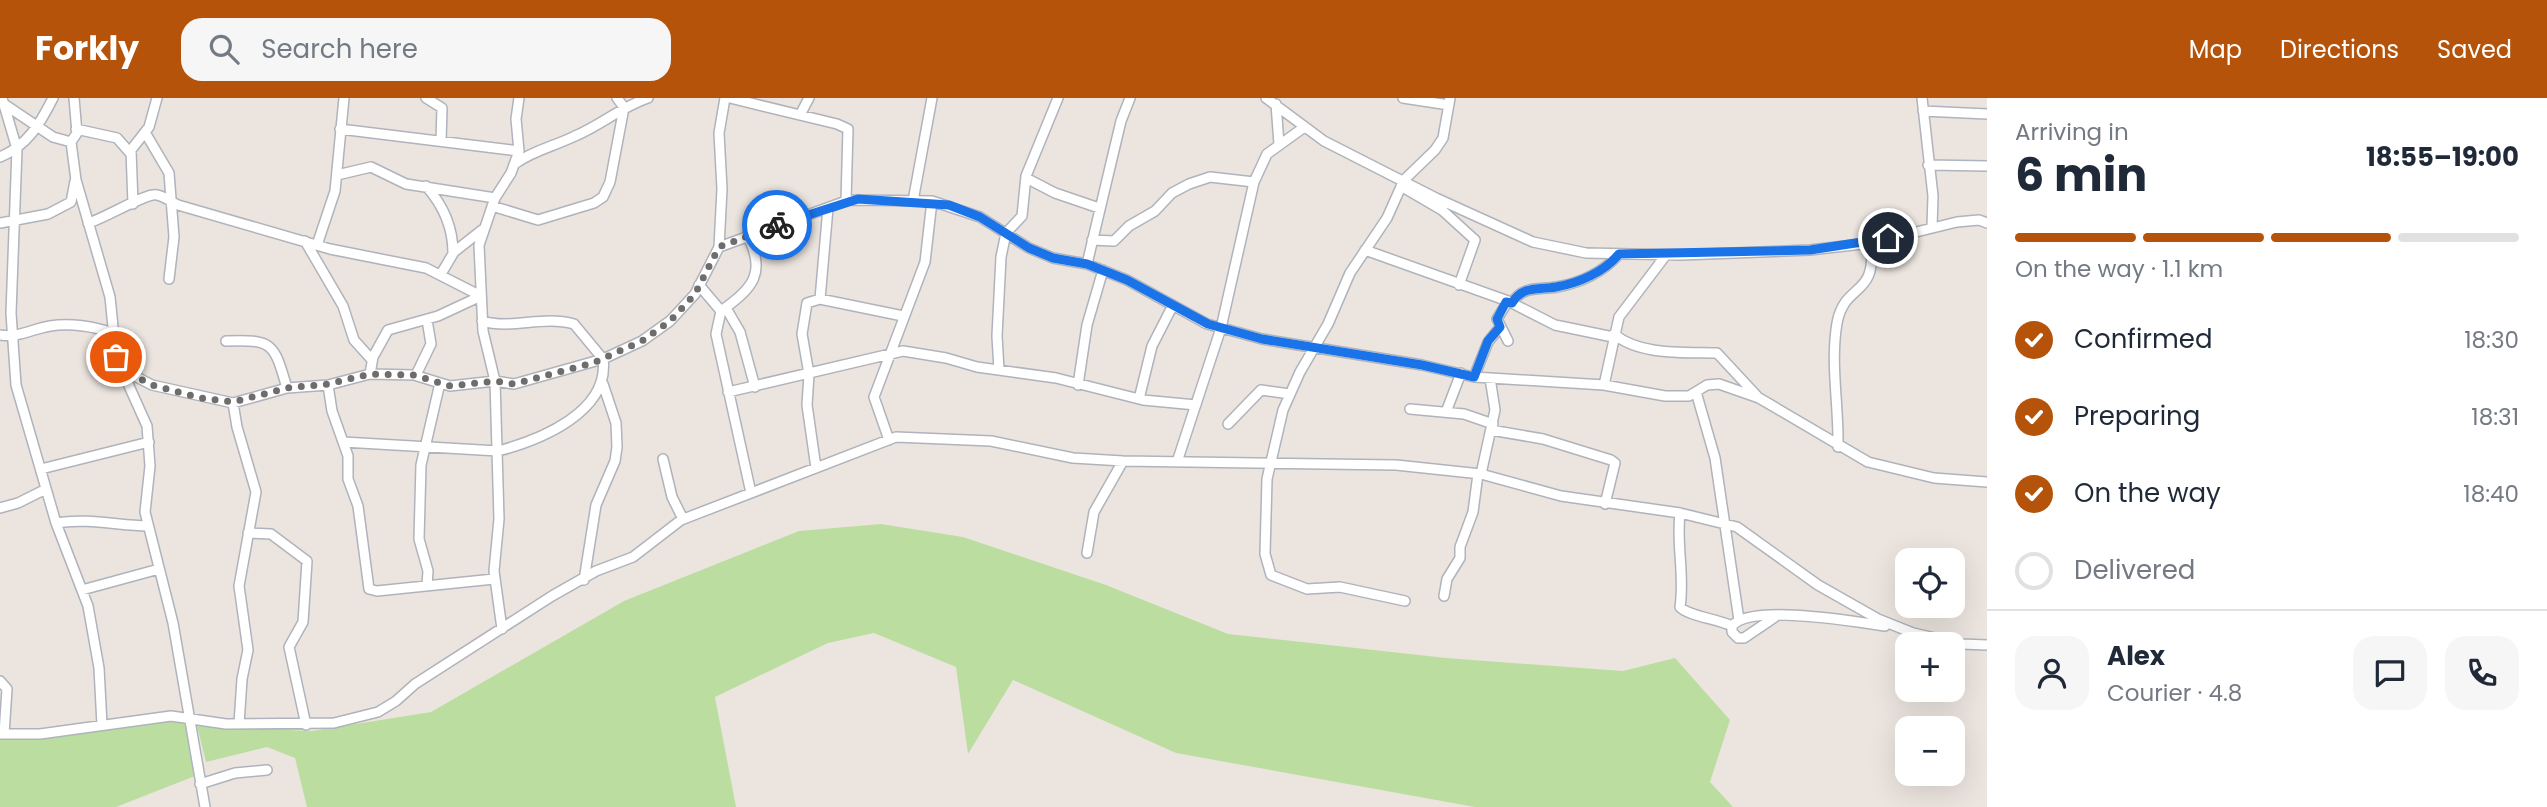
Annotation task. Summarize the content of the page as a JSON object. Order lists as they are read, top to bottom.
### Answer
{
  "page": {
    "header": "Forkly",
    "search": "Search here",
    "nav": ["Map", "Directions", "Saved"],
    "heading": ["6 min", "Arriving in", "18:55–19:00"],
    "panel": ["Alex", "Courier · 4.8"],
    "bar": "On the way · 1.1 km",
    "list": [
      ["Confirmed", "18:30"],
      ["Preparing", "18:31"],
      ["On the way", "18:40"],
      "Delivered"
    ],
    "map_buttons": ["+", "−"]
  }
}
